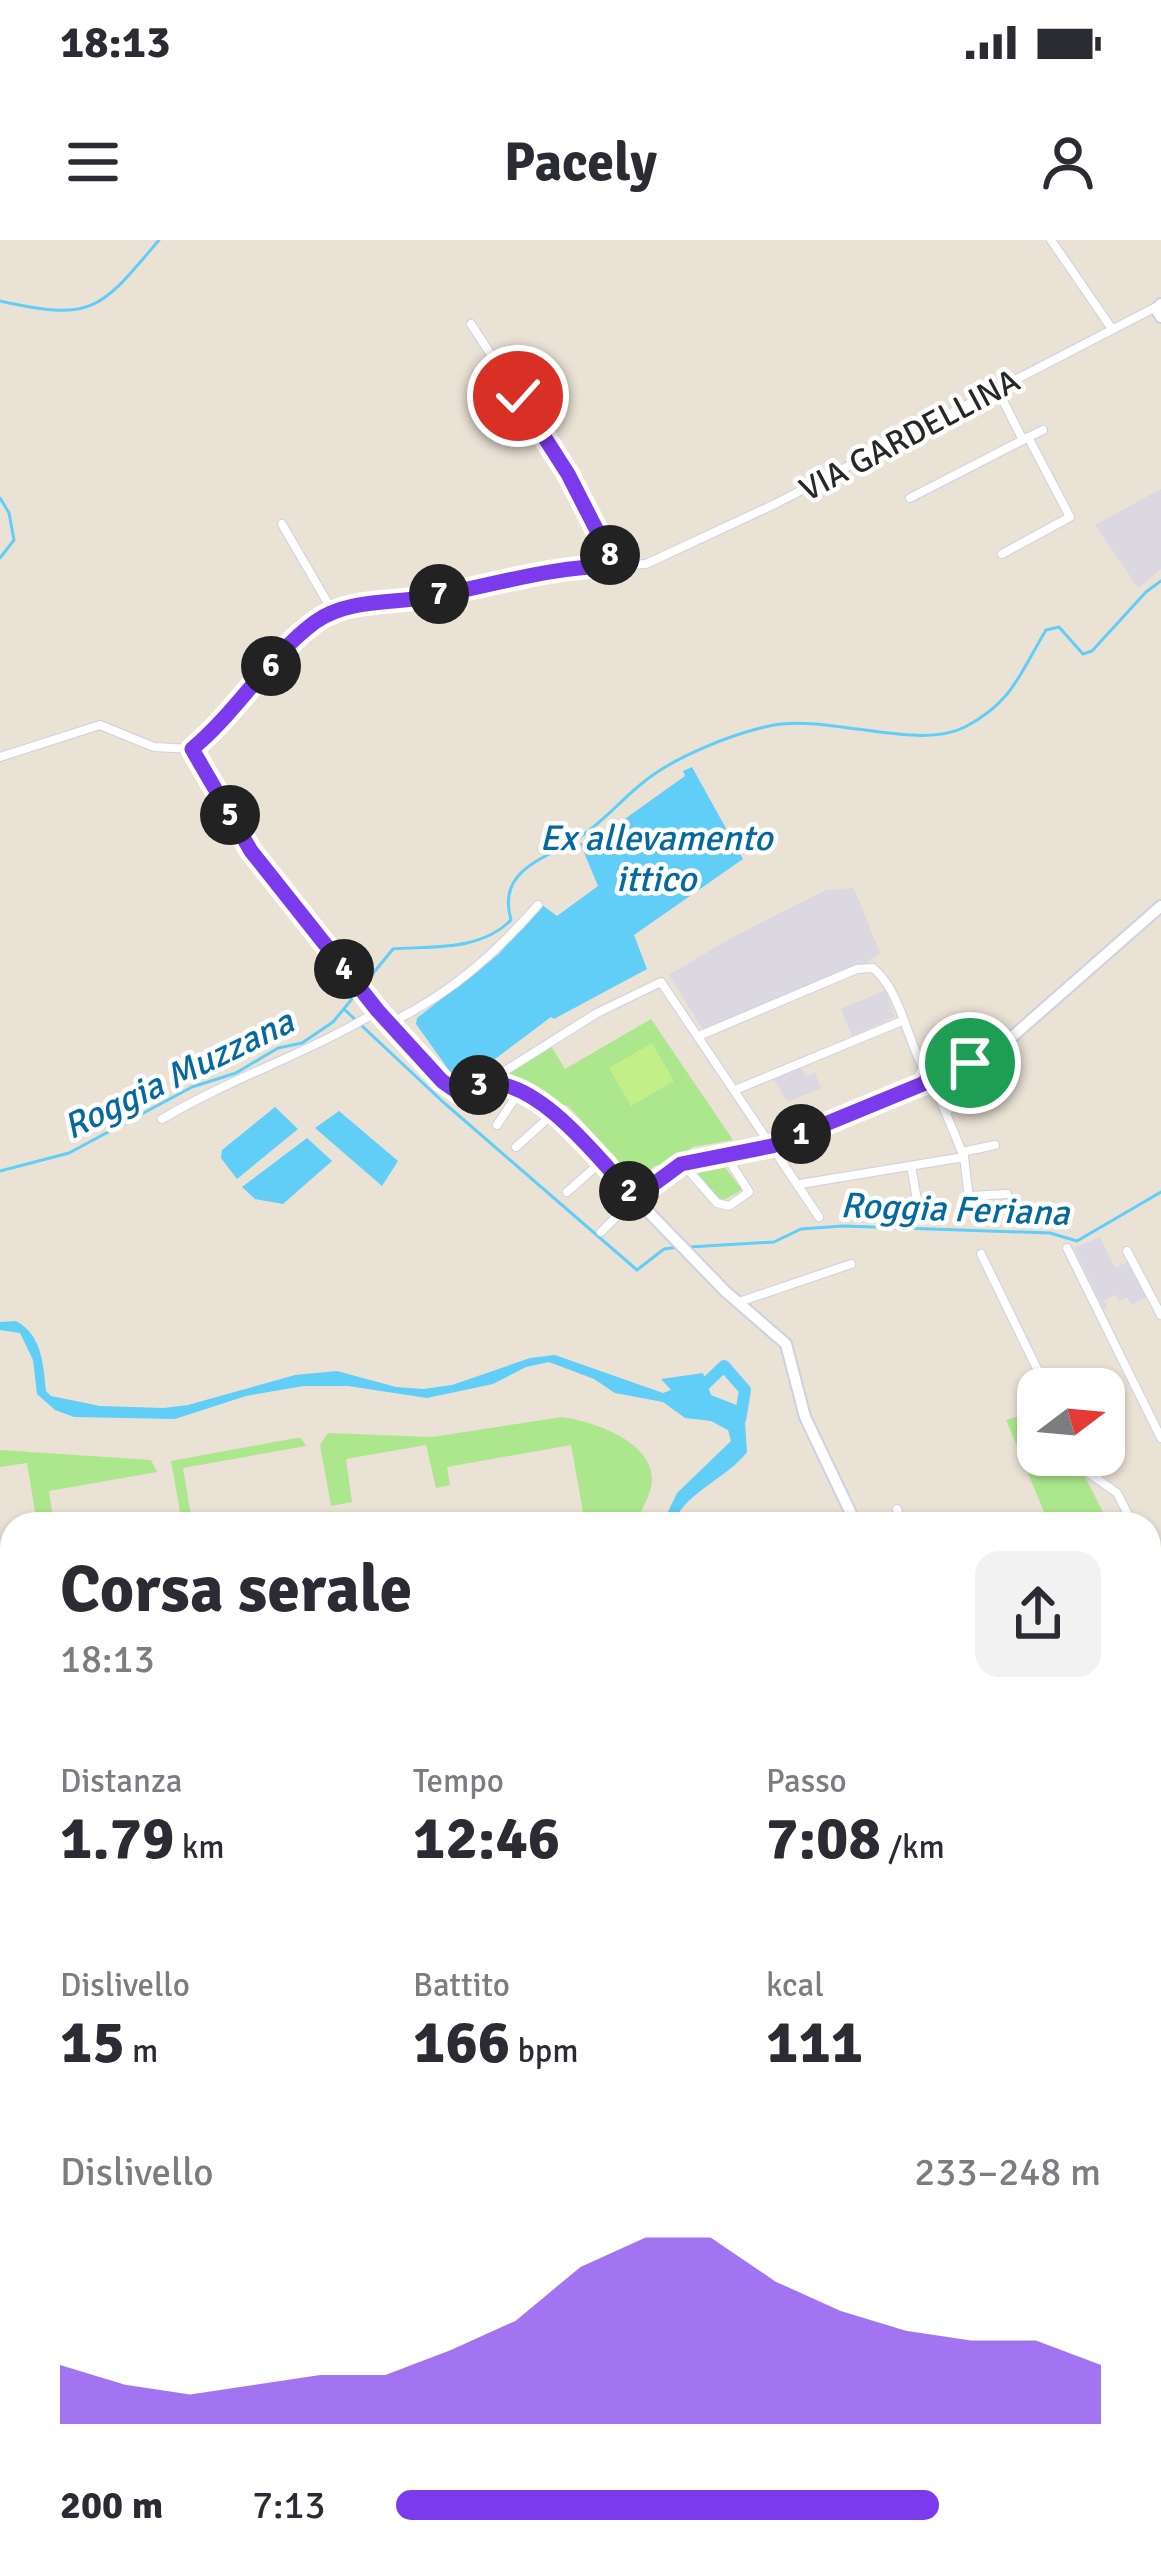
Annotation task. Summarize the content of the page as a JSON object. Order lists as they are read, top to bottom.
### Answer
{
  "streets": {
    "street": ["VIA GARDELLINA"]
  },
  "water": ["Ex allevamento ittico", "Roggia Muzzana", "Roggia Feriana"],
  "north": "right",
  "page": {
    "status": "18:13",
    "header": "Pacely",
    "pins": [
      "8",
      "7",
      "6",
      "5",
      "4",
      "3",
      "1",
      "2"
    ],
    "heading": ["Corsa serale", "18:13"],
    "stats": [
      ["Distanza", "1.79 km"],
      ["Tempo", "12:46"],
      ["Passo", "7:08 /km"],
      ["Dislivello", "15 m"],
      ["Battito", "166 bpm"],
      ["kcal", "111"]
    ],
    "chart": ["Dislivello", "233–248 m"],
    "list": [
      {
        "name": "200 m",
        "note": "7:13"
      }
    ]
  }
}
